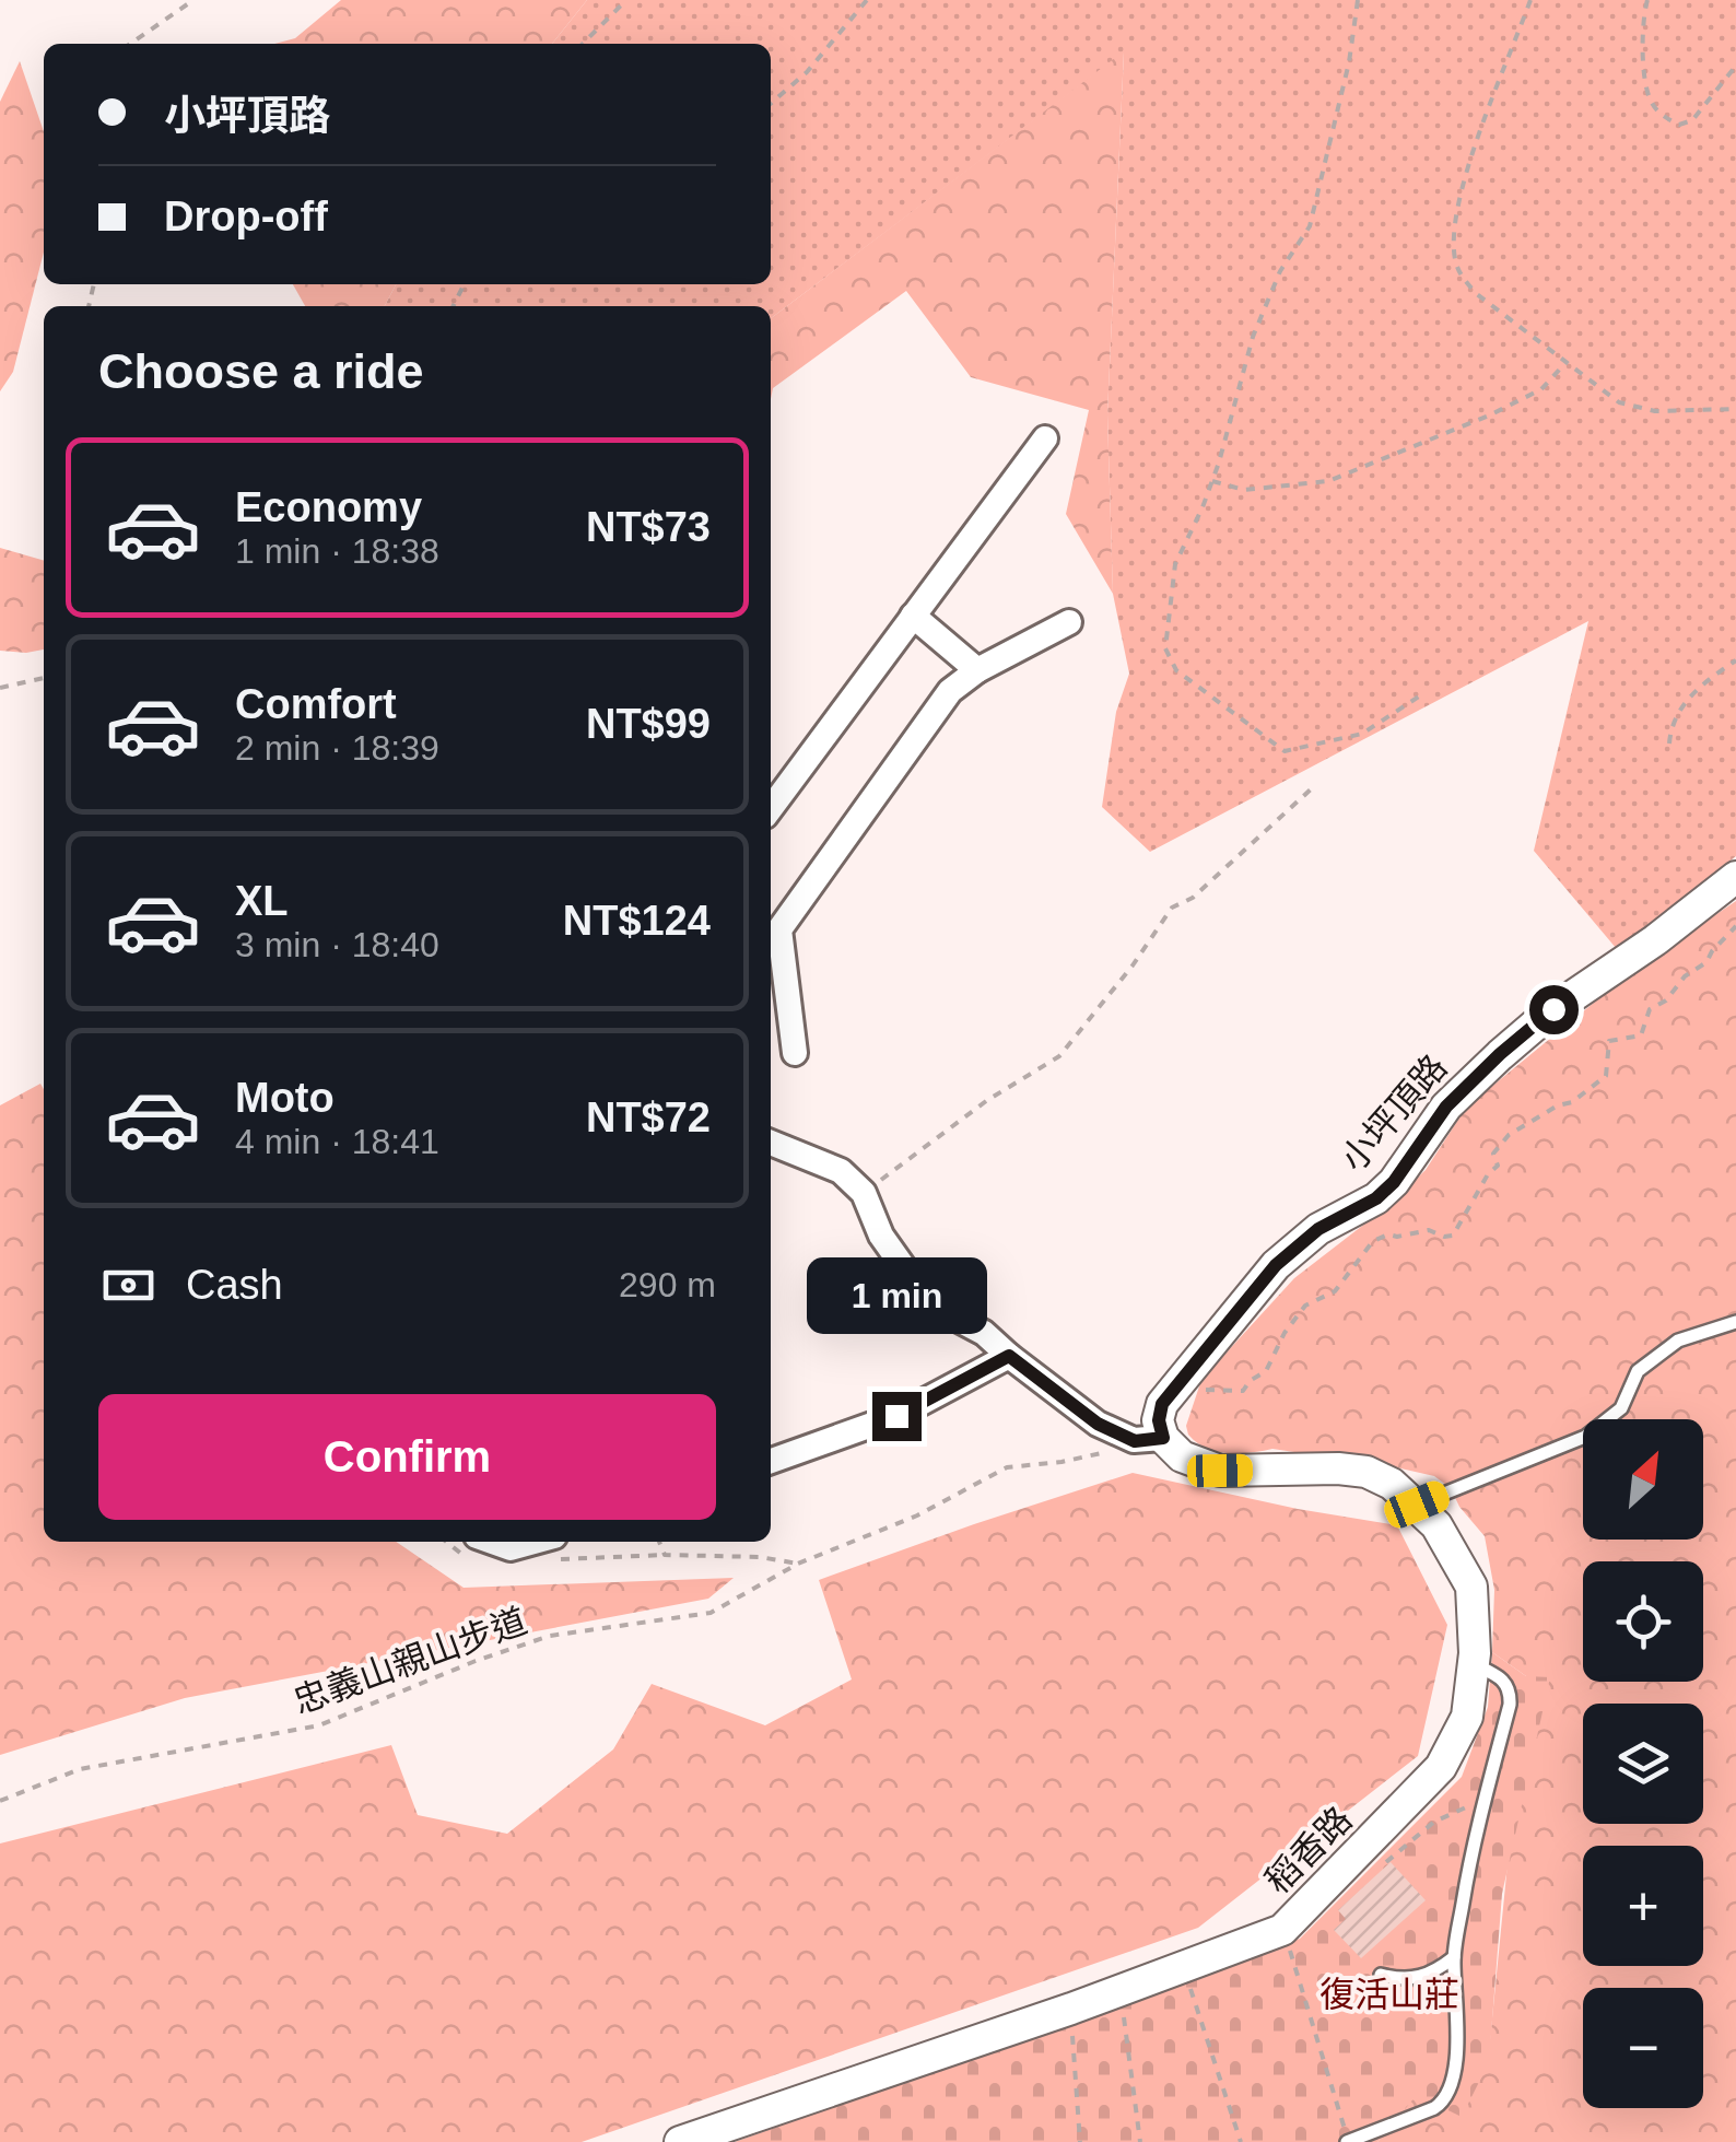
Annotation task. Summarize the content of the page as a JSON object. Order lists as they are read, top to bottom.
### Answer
{
  "streets": {
    "street": ["小坪頂路", "稻香路"],
    "path": ["忠義山親山步道"]
  },
  "crossings": [
    ["小坪頂路", "忠義山親山步道"],
    ["小坪頂路", "稻香路"],
    ["忠義山親山步道", "稻香路"]
  ],
  "parks": ["復活山莊"],
  "north": "top right",
  "page": {
    "banner": ["小坪頂路", "Drop-off"],
    "heading": "Choose a ride",
    "list": [
      {
        "name": "Economy",
        "note": "1 min · 18:38",
        "value": "NT$73"
      },
      {
        "name": "Comfort",
        "note": "2 min · 18:39",
        "value": "NT$99"
      },
      {
        "name": "XL",
        "note": "3 min · 18:40",
        "value": "NT$124"
      },
      {
        "name": "Moto",
        "note": "4 min · 18:41",
        "value": "NT$72"
      }
    ],
    "pay": ["Cash", "290 m"],
    "bubble": "1 min",
    "buttons": "Confirm",
    "map_buttons": ["+", "−"]
  }
}
